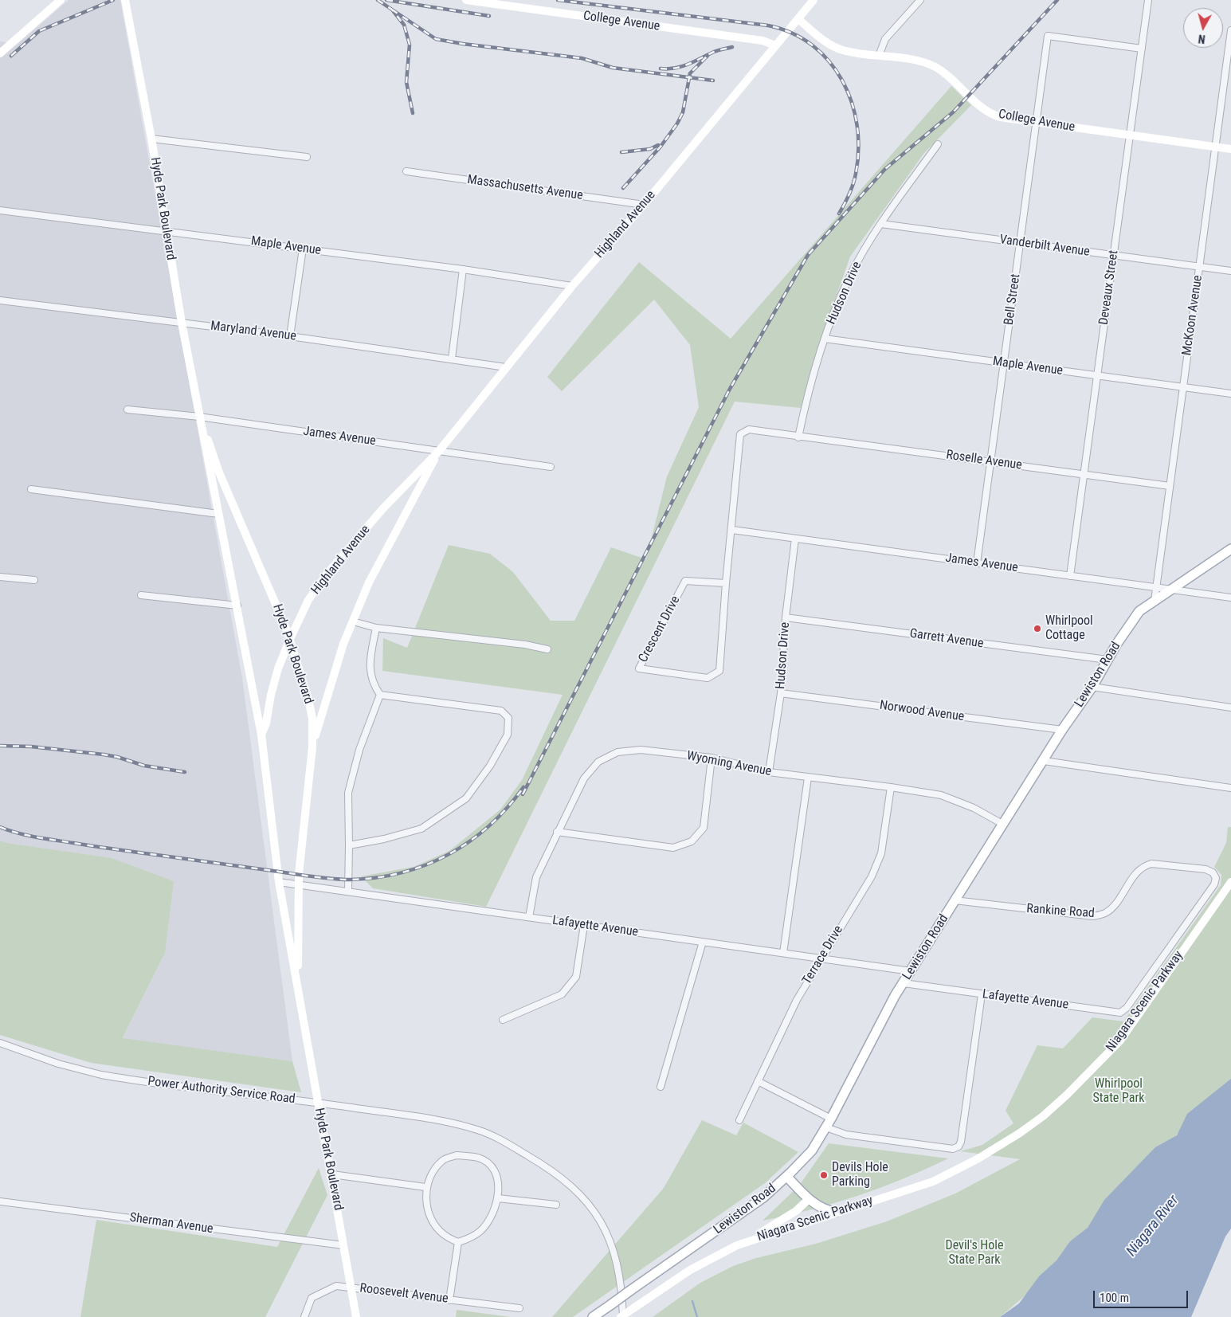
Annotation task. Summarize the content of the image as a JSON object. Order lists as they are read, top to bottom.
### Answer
{
  "streets": {
    "main road": [
      "College Avenue",
      "Hyde Park Boulevard",
      "Highland Avenue",
      "Lewiston Road",
      "Niagara Scenic Parkway"
    ],
    "street": [
      "Massachusetts Avenue",
      "Maple Avenue",
      "Vanderbilt Avenue",
      "Deveaux Street",
      "Hudson Drive",
      "Bell Street",
      "McKoon Avenue",
      "Maryland Avenue",
      "James Avenue",
      "Roselle Avenue",
      "Crescent Drive",
      "Garrett Avenue",
      "Norwood Avenue",
      "Wyoming Avenue",
      "Rankine Road",
      "Lafayette Avenue",
      "Terrace Drive",
      "Power Authority Service Road",
      "Sherman Avenue",
      "Roosevelt Avenue"
    ]
  },
  "crossings": [
    ["College Avenue", "Highland Avenue"],
    ["College Avenue", "Deveaux Street"],
    ["College Avenue", "Bell Street"],
    ["College Avenue", "McKoon Avenue"],
    ["Massachusetts Avenue", "Highland Avenue"],
    ["Hyde Park Boulevard", "Highland Avenue"],
    ["Hyde Park Boulevard", "Maple Avenue"],
    ["Hyde Park Boulevard", "Maryland Avenue"],
    ["Hyde Park Boulevard", "James Avenue"],
    ["Hyde Park Boulevard", "Lafayette Avenue"],
    ["Hyde Park Boulevard", "Power Authority Service Road"],
    ["Hyde Park Boulevard", "Sherman Avenue"],
    ["Hyde Park Boulevard", "Roosevelt Avenue"],
    ["Highland Avenue", "Maple Avenue"],
    ["Highland Avenue", "Maryland Avenue"],
    ["Highland Avenue", "James Avenue"],
    ["Maple Avenue", "Deveaux Street"],
    ["Maple Avenue", "Hudson Drive"],
    ["Maple Avenue", "Bell Street"],
    ["Maple Avenue", "McKoon Avenue"],
    ["Vanderbilt Avenue", "Deveaux Street"],
    ["Vanderbilt Avenue", "Hudson Drive"],
    ["Vanderbilt Avenue", "Bell Street"],
    ["Vanderbilt Avenue", "McKoon Avenue"],
    ["Deveaux Street", "Bell Street"],
    ["Deveaux Street", "James Avenue"],
    ["Deveaux Street", "Roselle Avenue"],
    ["Hudson Drive", "James Avenue"],
    ["Hudson Drive", "Roselle Avenue"],
    ["Hudson Drive", "Crescent Drive"],
    ["Hudson Drive", "Garrett Avenue"],
    ["Hudson Drive", "Norwood Avenue"],
    ["Hudson Drive", "Wyoming Avenue"],
    ["Bell Street", "James Avenue"],
    ["Bell Street", "Roselle Avenue"],
    ["McKoon Avenue", "James Avenue"],
    ["McKoon Avenue", "Roselle Avenue"],
    ["McKoon Avenue", "Lewiston Road"],
    ["James Avenue", "Crescent Drive"],
    ["James Avenue", "Lewiston Road"],
    ["Roselle Avenue", "Crescent Drive"],
    ["Garrett Avenue", "Lewiston Road"],
    ["Lewiston Road", "Norwood Avenue"],
    ["Lewiston Road", "Wyoming Avenue"],
    ["Lewiston Road", "Rankine Road"],
    ["Lewiston Road", "Lafayette Avenue"],
    ["Wyoming Avenue", "Lafayette Avenue"],
    ["Wyoming Avenue", "Terrace Drive"],
    ["Rankine Road", "Lafayette Avenue"],
    ["Lafayette Avenue", "Terrace Drive"],
    ["Niagara Scenic Parkway", "Power Authority Service Road"]
  ],
  "water": ["Niagara River"],
  "parks": ["Whirlpool State Park", "Devil's Hole State Park"],
  "places": ["Whirlpool Cottage", "Devils Hole Parking"],
  "scale_bar": "100 m",
  "north": "bottom"
}
